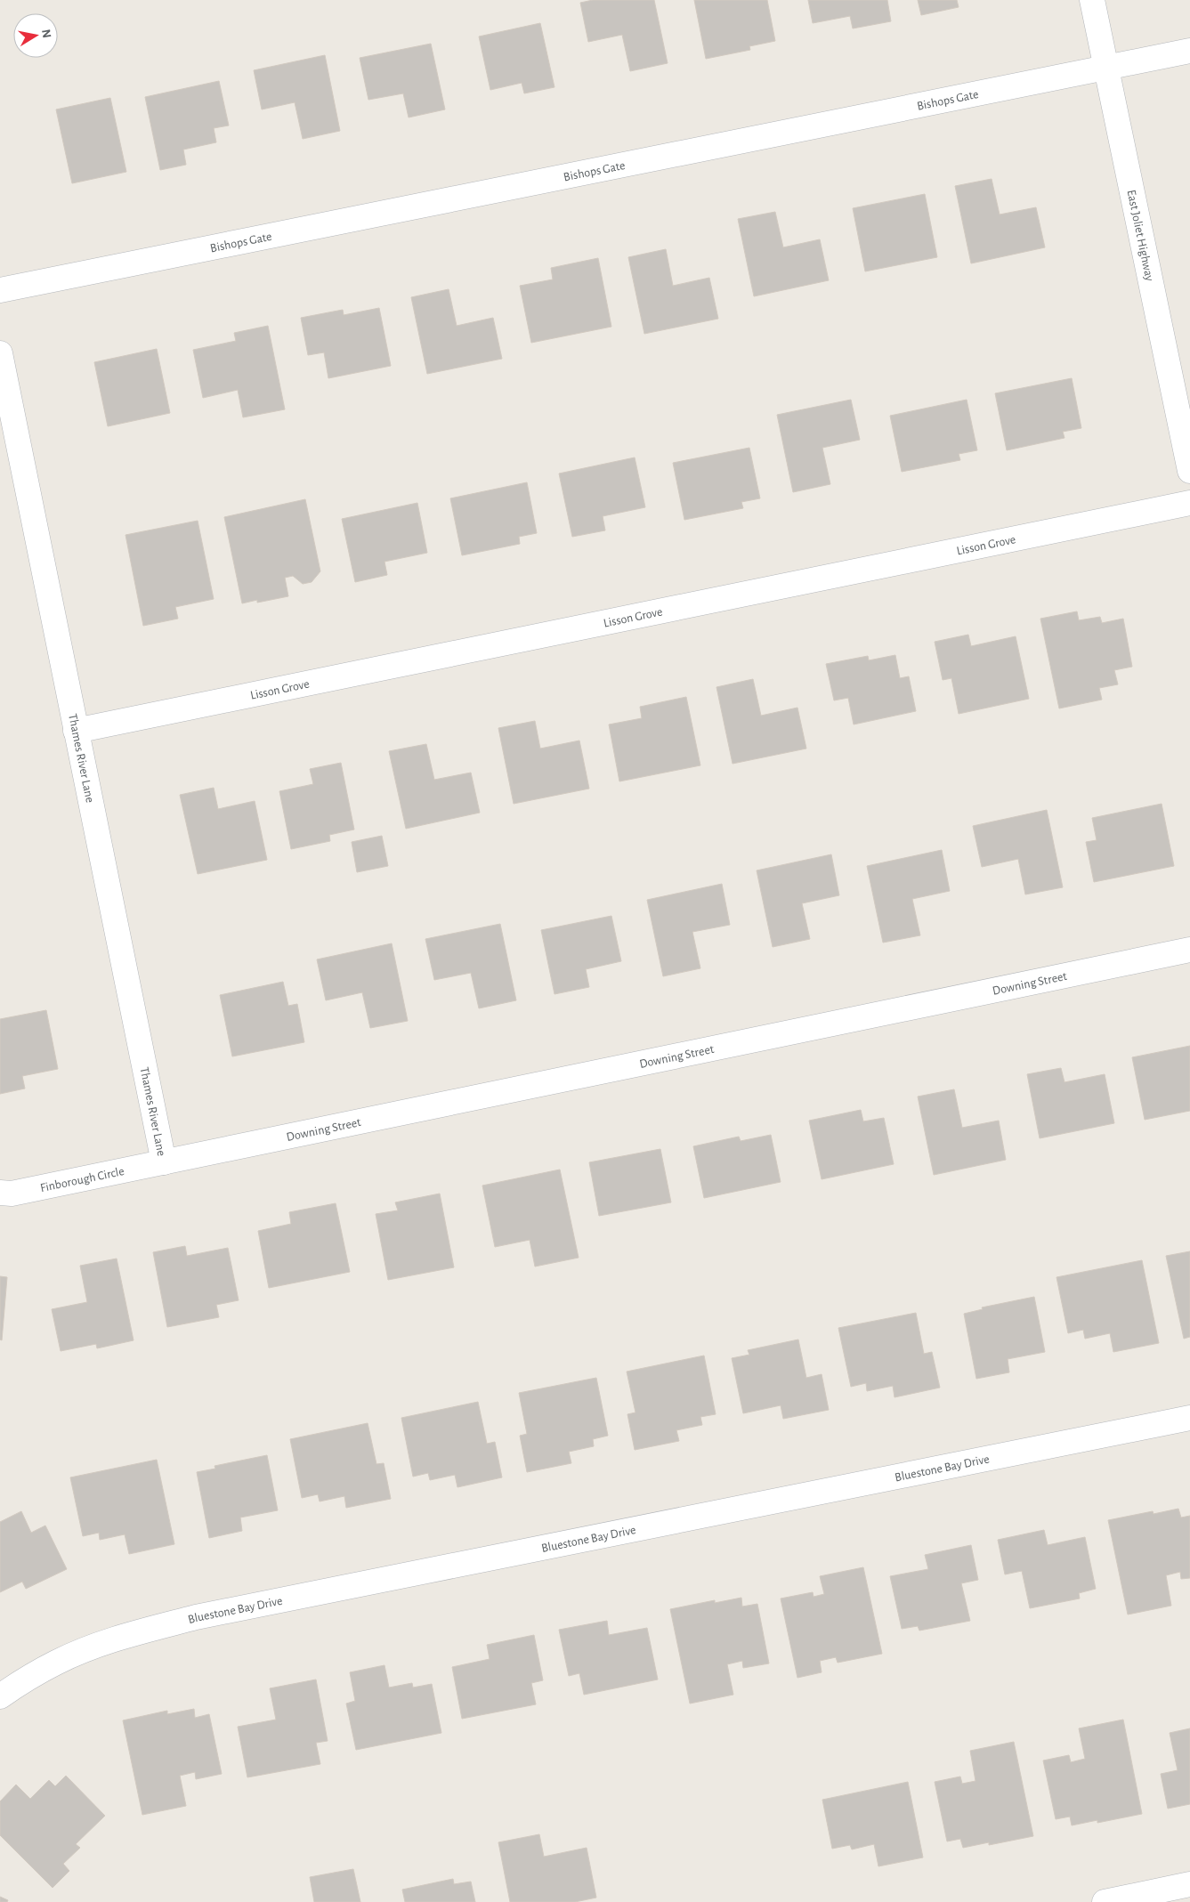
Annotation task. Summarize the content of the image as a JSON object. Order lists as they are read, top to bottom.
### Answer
{
  "streets": {
    "street": [
      "Bishops Gate",
      "East Joliet Highway",
      "Lisson Grove",
      "Thames River Lane",
      "Downing Street",
      "Finborough Circle",
      "Bluestone Bay Drive"
    ]
  },
  "crossings": [
    ["Bishops Gate", "East Joliet Highway"],
    ["Lisson Grove", "Thames River Lane"],
    ["Thames River Lane", "Downing Street"],
    ["Thames River Lane", "Finborough Circle"],
    ["Downing Street", "Finborough Circle"]
  ],
  "north": "right"
}
